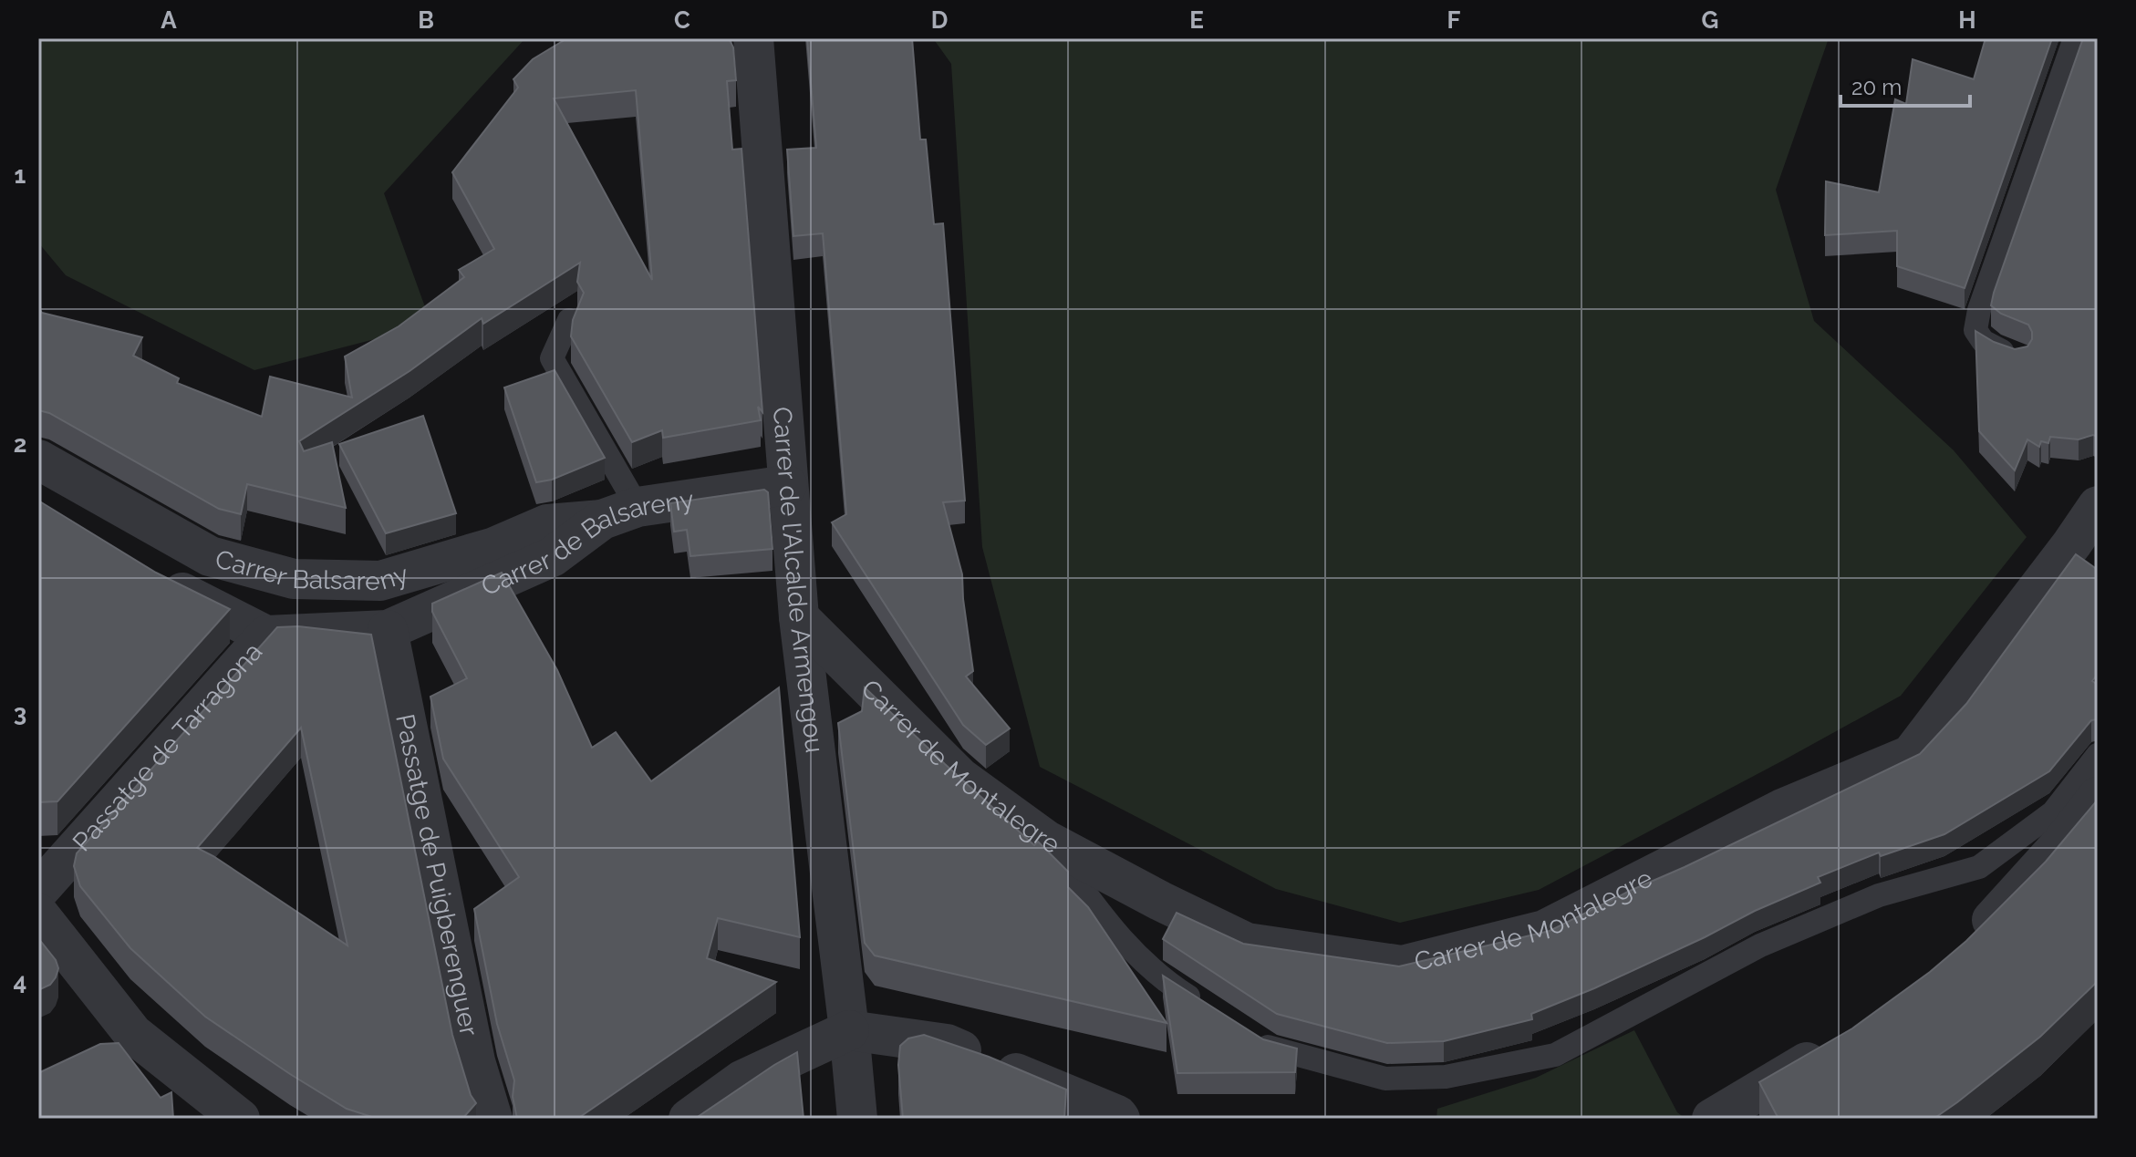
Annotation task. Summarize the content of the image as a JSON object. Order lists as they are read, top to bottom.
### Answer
{
  "streets": {
    "street": [
      "Carrer de Balsareny",
      "Carrer Balsareny",
      "Carrer de l'Alcalde Armengou",
      "Passatge de Tarragona",
      "Carrer de Montalegre",
      "Passatge de Puigberenguer"
    ]
  },
  "crossings": [
    ["Carrer de Balsareny", "Carrer Balsareny"],
    ["Carrer de Balsareny", "Carrer de l'Alcalde Armengou"],
    ["Carrer de Balsareny", "Passatge de Tarragona"],
    ["Carrer de Balsareny", "Passatge de Puigberenguer"],
    ["Carrer de l'Alcalde Armengou", "Carrer de Montalegre"]
  ],
  "scale_bar": "20 m",
  "grid": {
    "columns": [
      "A",
      "B",
      "C",
      "D",
      "E",
      "F",
      "G",
      "H"
    ],
    "rows": [
      "1",
      "2",
      "3",
      "4"
    ]
  }
}
